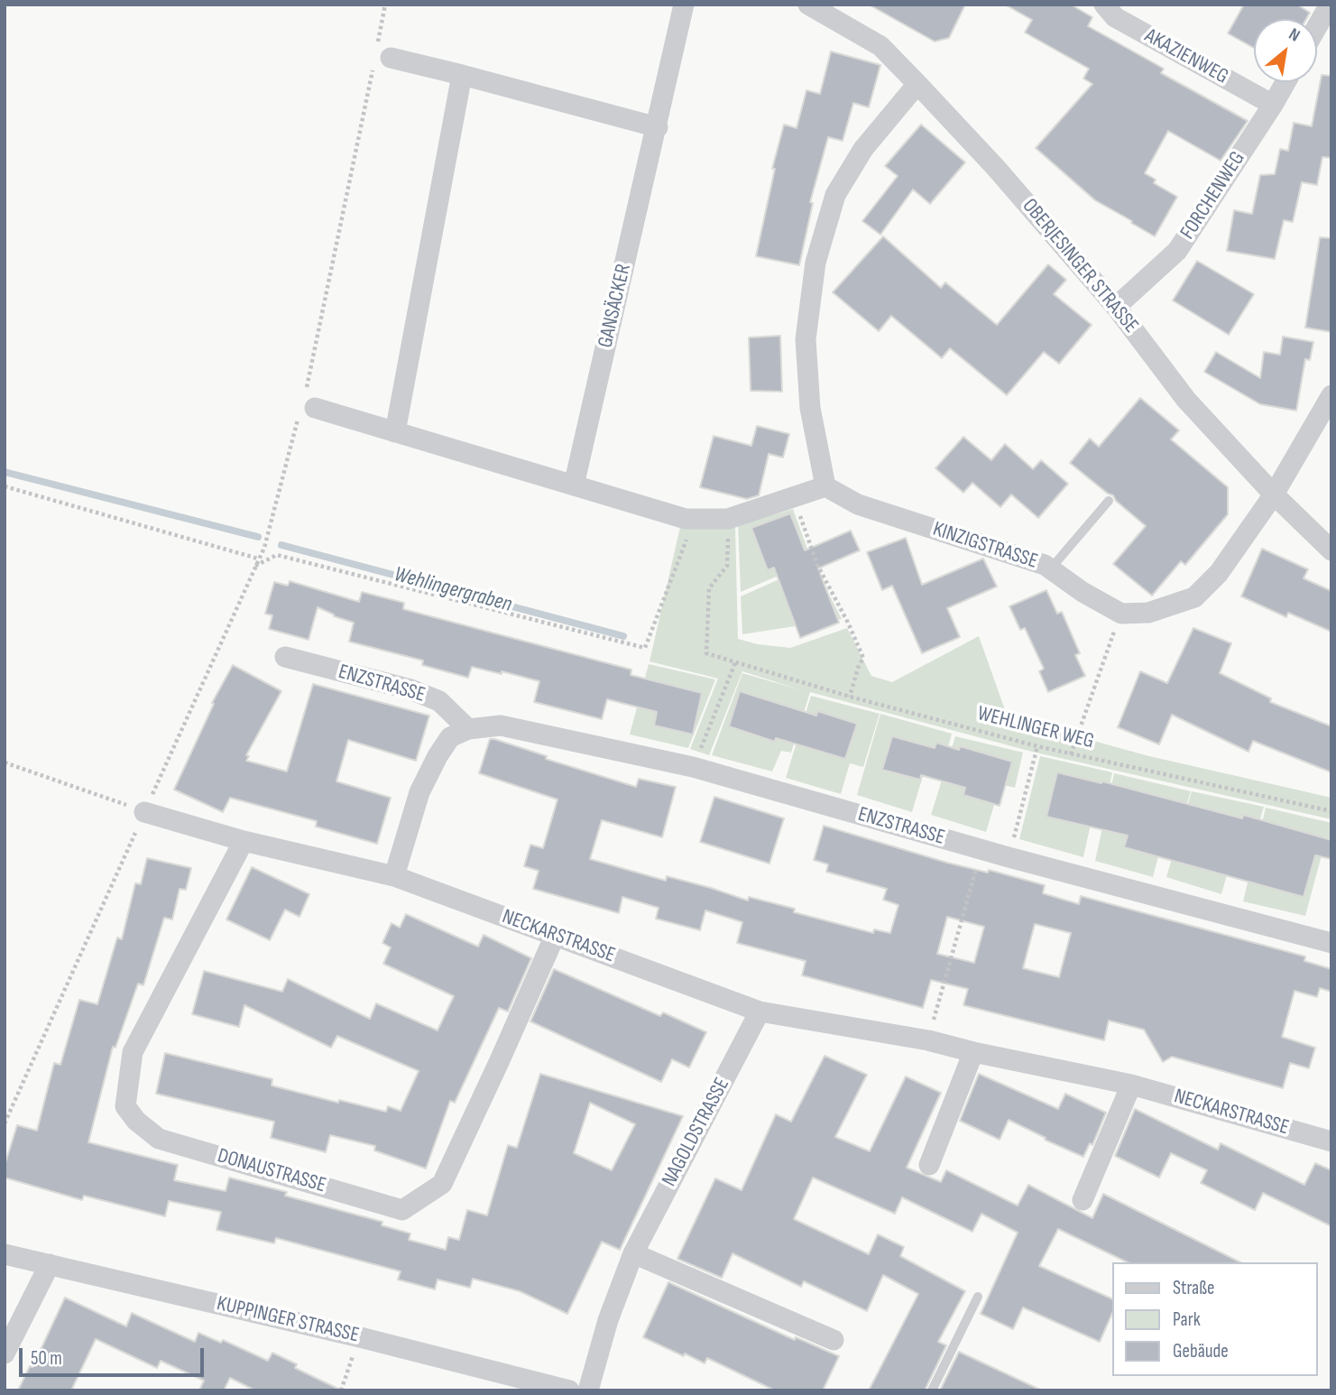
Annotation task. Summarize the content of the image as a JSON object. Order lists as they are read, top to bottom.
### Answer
{
  "streets": {
    "street": [
      "AKAZIENWEG",
      "FORCHENWEG",
      "OBERJESINGER STRASSE",
      "GANSÄCKER",
      "KINZIGSTRASSE",
      "ENZSTRASSE",
      "NECKARSTRASSE",
      "NAGOLDSTRASSE",
      "DONAUSTRASSE",
      "KUPPINGER STRASSE"
    ],
    "path": ["WEHLINGER WEG"]
  },
  "crossings": [
    ["AKAZIENWEG", "FORCHENWEG"],
    ["FORCHENWEG", "OBERJESINGER STRASSE"],
    ["NECKARSTRASSE", "NAGOLDSTRASSE"],
    ["NECKARSTRASSE", "DONAUSTRASSE"]
  ],
  "water": ["Wehlingergraben"],
  "legend": ["Straße", "Park", "Gebäude"],
  "scale_bar": "50 m",
  "north": "top right"
}
